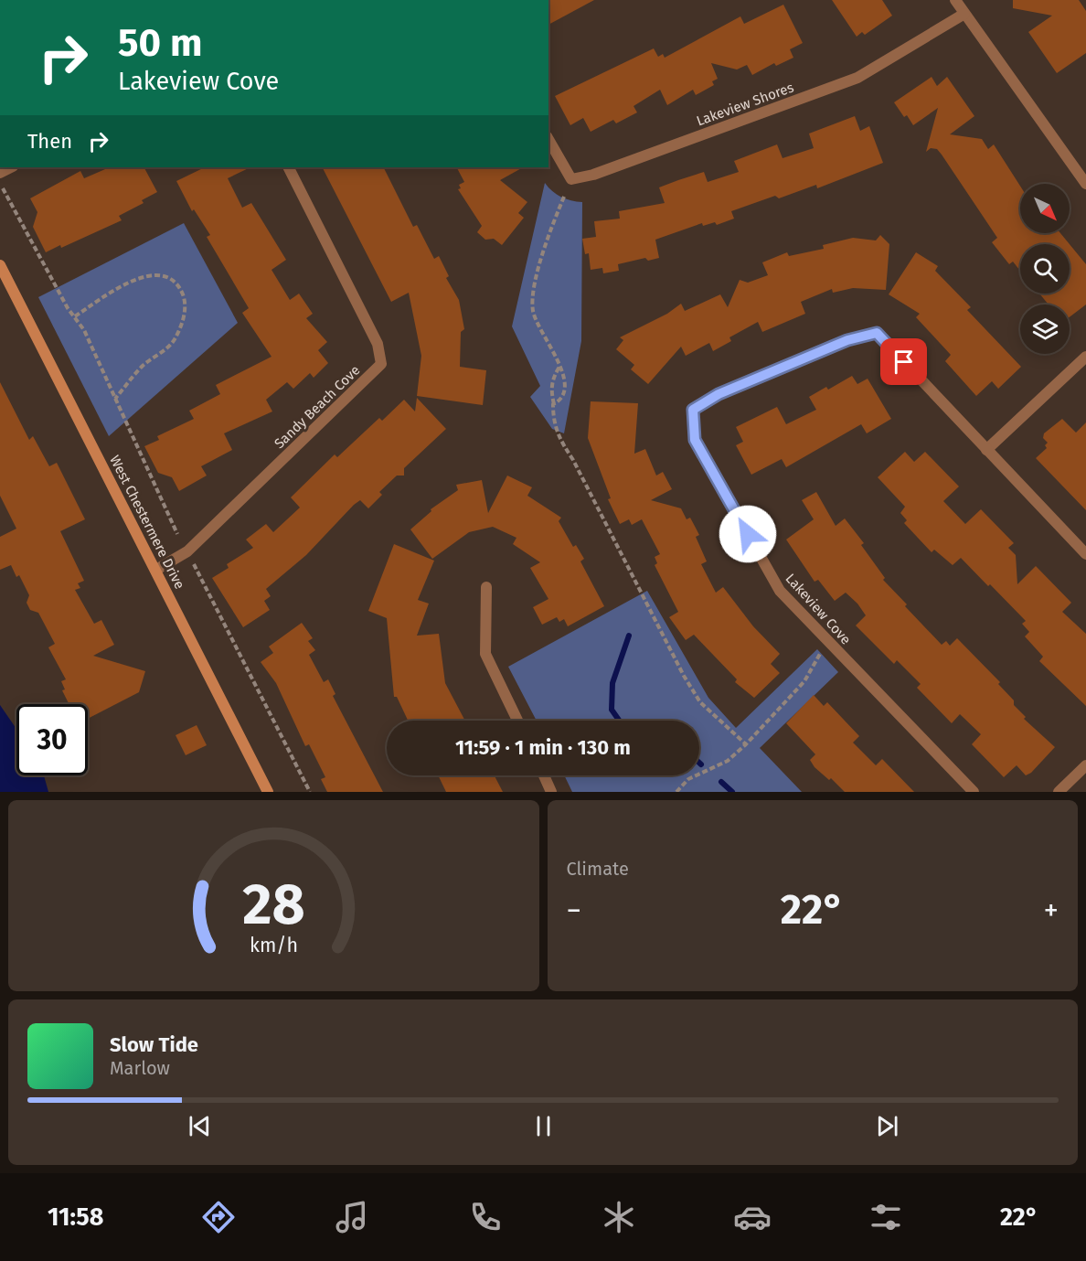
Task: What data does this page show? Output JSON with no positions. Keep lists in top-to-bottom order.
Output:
{
  "streets": {
    "street": [
      "Lakeview Shores",
      "Sandy Beach Cove",
      "West Chestermere Drive",
      "Lakeview Cove"
    ]
  },
  "crossings": [
    ["Sandy Beach Cove", "West Chestermere Drive"]
  ],
  "north": "bottom right",
  "page": {
    "turn": ["50 m", "Lakeview Cove"],
    "then": "Then",
    "limit": "30",
    "trip": "11:59 · 1 min · 130 m",
    "tile": "Climate",
    "heat": ["−", "22°", "+"],
    "song": ["Slow Tide", "Marlow"],
    "tabs": ["11:58", "22°"],
    "gauge": ["28", "km/h"]
  }
}
